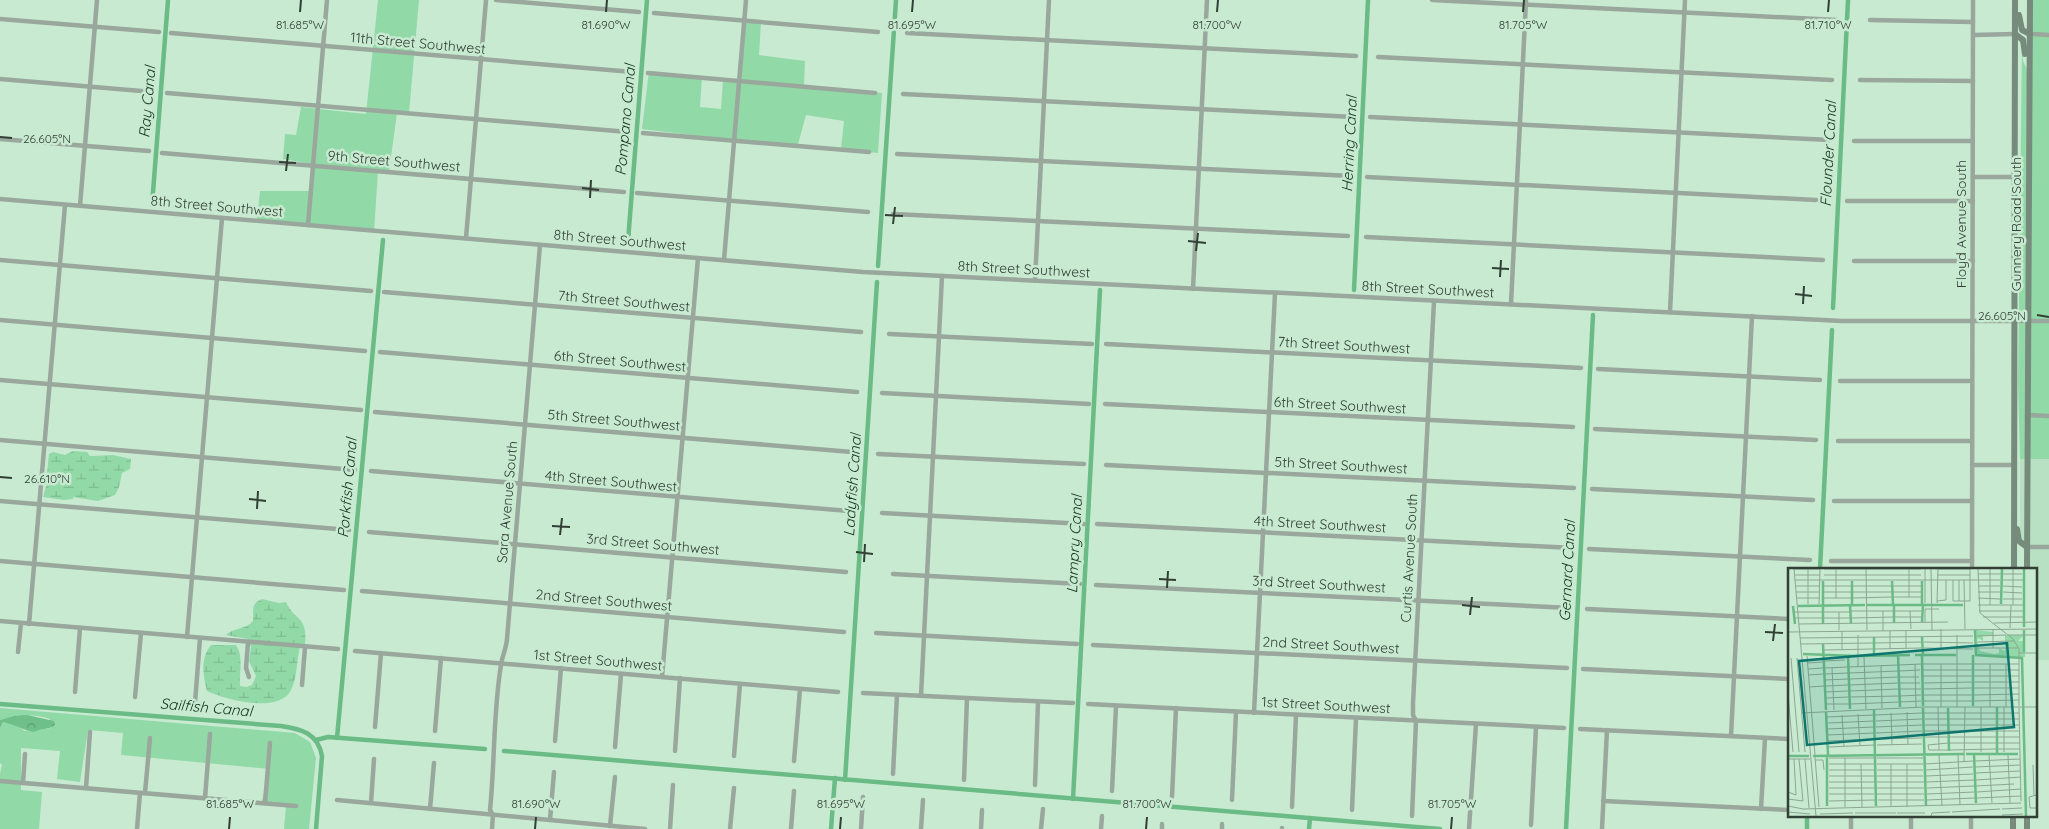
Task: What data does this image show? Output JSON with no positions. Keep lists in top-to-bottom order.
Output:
{
  "streets": {
    "main road": ["Gunnery Road South"],
    "street": [
      "11th Street Southwest",
      "9th Street Southwest",
      "8th Street Southwest",
      "Floyd Avenue South",
      "7th Street Southwest",
      "6th Street Southwest",
      "5th Street Southwest",
      "4th Street Southwest",
      "Sara Avenue South",
      "3rd Street Southwest",
      "Curtis Avenue South",
      "2nd Street Southwest",
      "1st Street Southwest"
    ]
  },
  "crossings": [
    ["8th Street Southwest", "Floyd Avenue South"],
    ["8th Street Southwest", "Gunnery Road South"],
    ["8th Street Southwest", "Sara Avenue South"],
    ["8th Street Southwest", "Curtis Avenue South"],
    ["7th Street Southwest", "Sara Avenue South"],
    ["7th Street Southwest", "Curtis Avenue South"],
    ["6th Street Southwest", "Sara Avenue South"],
    ["6th Street Southwest", "Curtis Avenue South"],
    ["5th Street Southwest", "Sara Avenue South"],
    ["5th Street Southwest", "Curtis Avenue South"],
    ["4th Street Southwest", "Sara Avenue South"],
    ["4th Street Southwest", "Curtis Avenue South"],
    ["Sara Avenue South", "3rd Street Southwest"],
    ["Sara Avenue South", "2nd Street Southwest"],
    ["Sara Avenue South", "1st Street Southwest"],
    ["3rd Street Southwest", "Curtis Avenue South"],
    ["Curtis Avenue South", "2nd Street Southwest"],
    ["Curtis Avenue South", "1st Street Southwest"]
  ],
  "water": [
    "Ray Canal",
    "Pompano Canal",
    "Herring Canal",
    "Flounder Canal",
    "Ladyfish Canal",
    "Porkfish Canal",
    "Lampry Canal",
    "Gernard Canal",
    "Sailfish Canal"
  ],
  "coordinates": [
    "81.685°W",
    "81.690°W",
    "81.695°W",
    "81.700°W",
    "81.705°W",
    "81.710°W",
    "26.605°N",
    "26.610°N"
  ]
}
